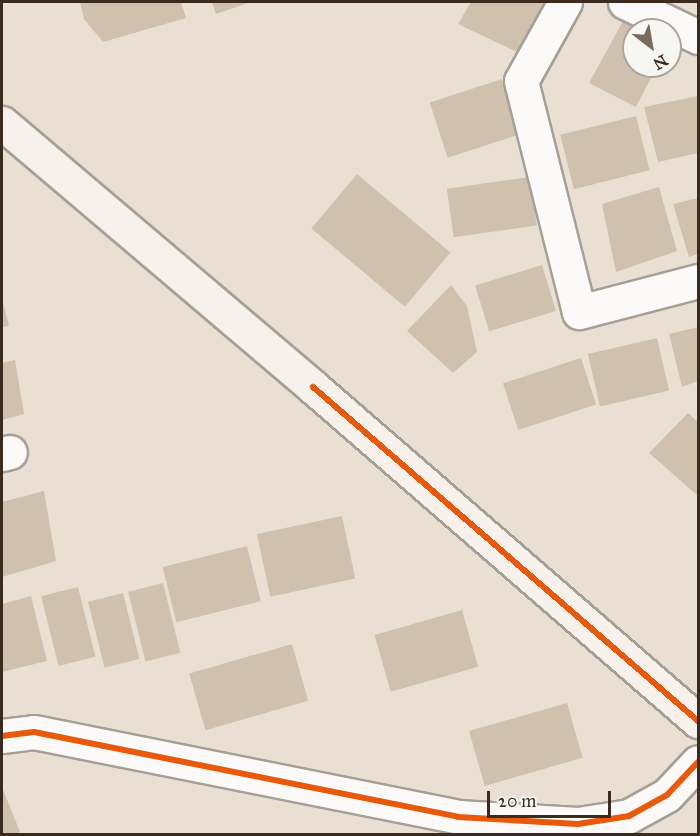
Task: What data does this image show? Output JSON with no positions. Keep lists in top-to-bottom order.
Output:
{
  "scale_bar": "20 m",
  "north": "bottom right"
}
